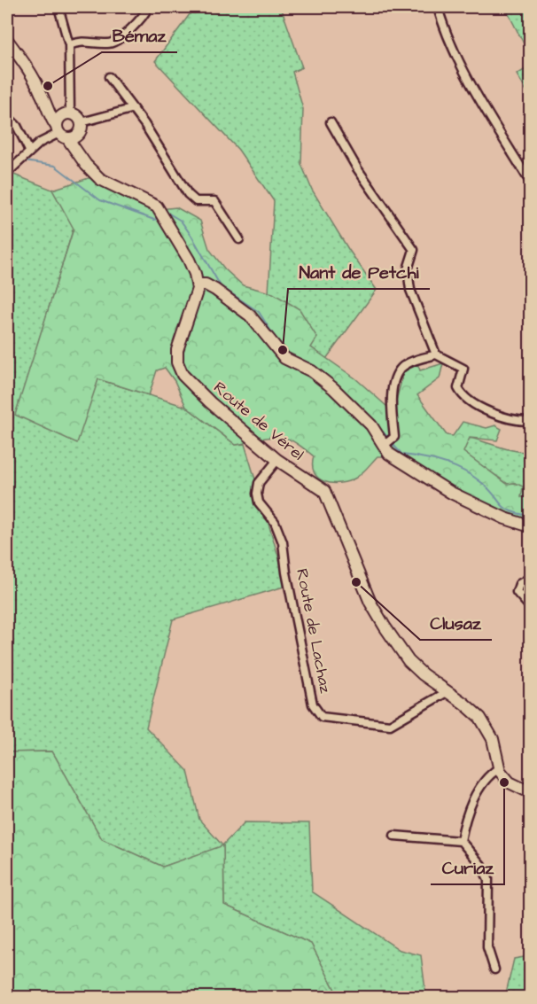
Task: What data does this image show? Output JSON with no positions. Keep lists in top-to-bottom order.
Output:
{
  "streets": {
    "street": ["Route de Vérel", "Route de Lachaz"]
  },
  "crossings": [
    ["Route de Vérel", "Route de Lachaz"]
  ],
  "places": [
    "Bémaz",
    "Nant de Petchi",
    "Clusaz",
    "Curiaz"
  ]
}
